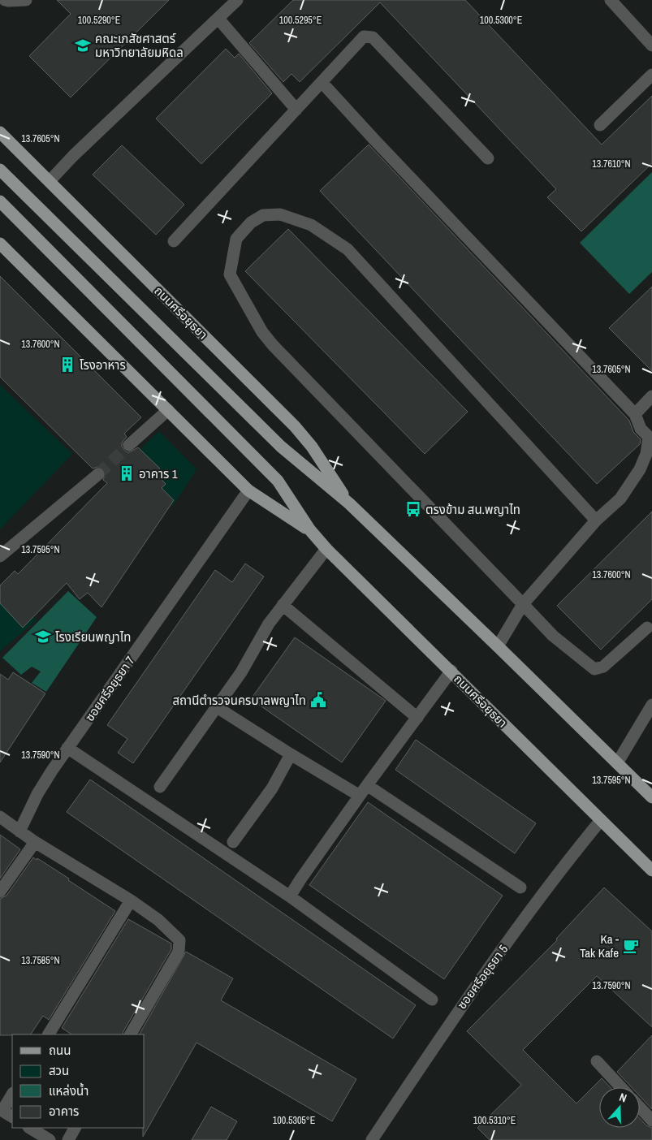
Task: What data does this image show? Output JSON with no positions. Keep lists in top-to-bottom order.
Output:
{
  "streets": {
    "main road": ["ถนนศรีอยุธยา"],
    "street": ["ซอยศรีอยุธยา 7", "ซอยศรีอยุธยา 5"]
  },
  "crossings": [
    ["ถนนศรีอยุธยา", "ซอยศรีอยุธยา 7"],
    ["ถนนศรีอยุธยา", "ซอยศรีอยุธยา 5"]
  ],
  "places": {
    "school or university": ["คณะเภสัชศาสตร์ มหาวิทยาลัยมหิดล", "โรงเรียนพญาไท"],
    "building": ["โรงอาหาร", "อาคาร 1"],
    "bus stop": ["ตรงข้าม สน.พญาไท"],
    "public building": ["สถานีตำรวจนครบาลพญาไท"],
    "cafe": ["Ka - Tak Kafe"]
  },
  "legend": [
    "ถนน",
    "สวน",
    "แหล่งน้ำ",
    "อาคาร"
  ],
  "north": "top",
  "coordinates": [
    "100.5290°E",
    "100.5295°E",
    "100.5300°E",
    "13.7605°N",
    "13.7610°N",
    "13.7600°N",
    "13.7595°N",
    "13.7590°N",
    "13.7585°N",
    "100.5305°E",
    "100.5310°E"
  ]
}
